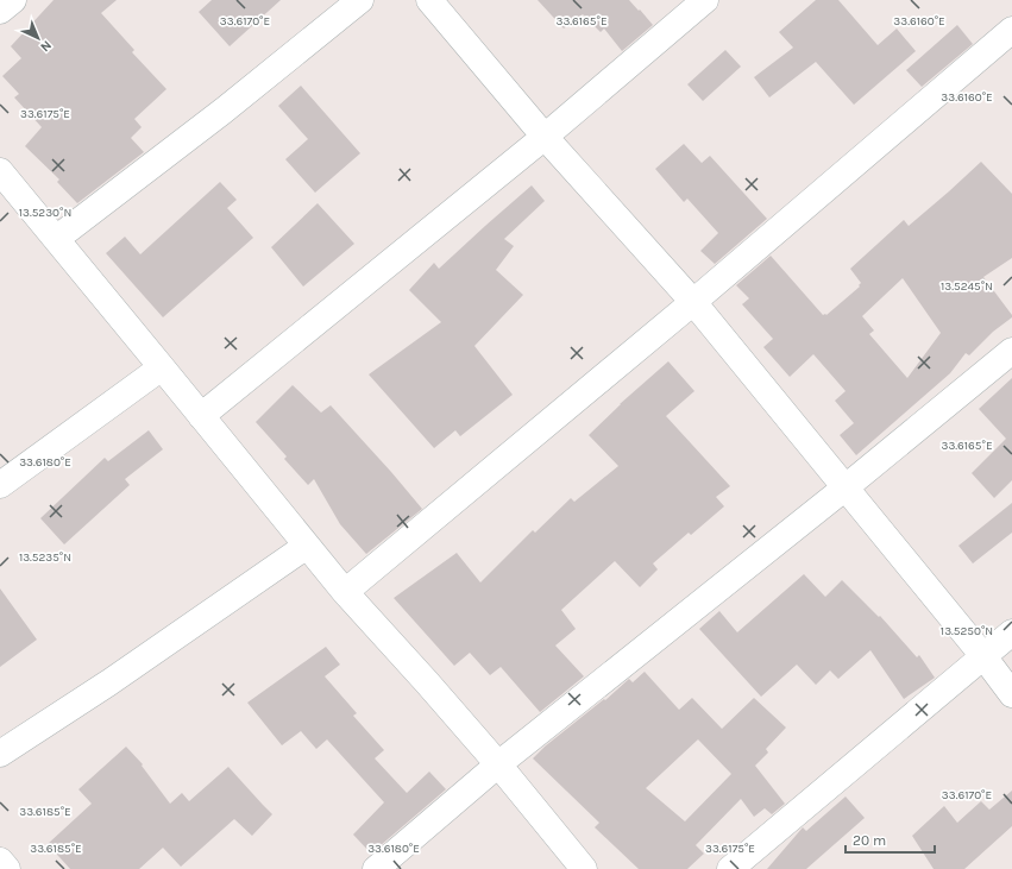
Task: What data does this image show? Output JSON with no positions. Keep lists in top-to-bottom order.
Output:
{
  "scale_bar": "20 m",
  "north": "bottom right",
  "coordinates": [
    "33.6170°E",
    "33.6165°E",
    "33.6160°E",
    "33.6175°E",
    "13.5230°N",
    "13.5245°N",
    "33.6180°E",
    "13.5235°N",
    "13.5250°N",
    "33.6185°E"
  ]
}
